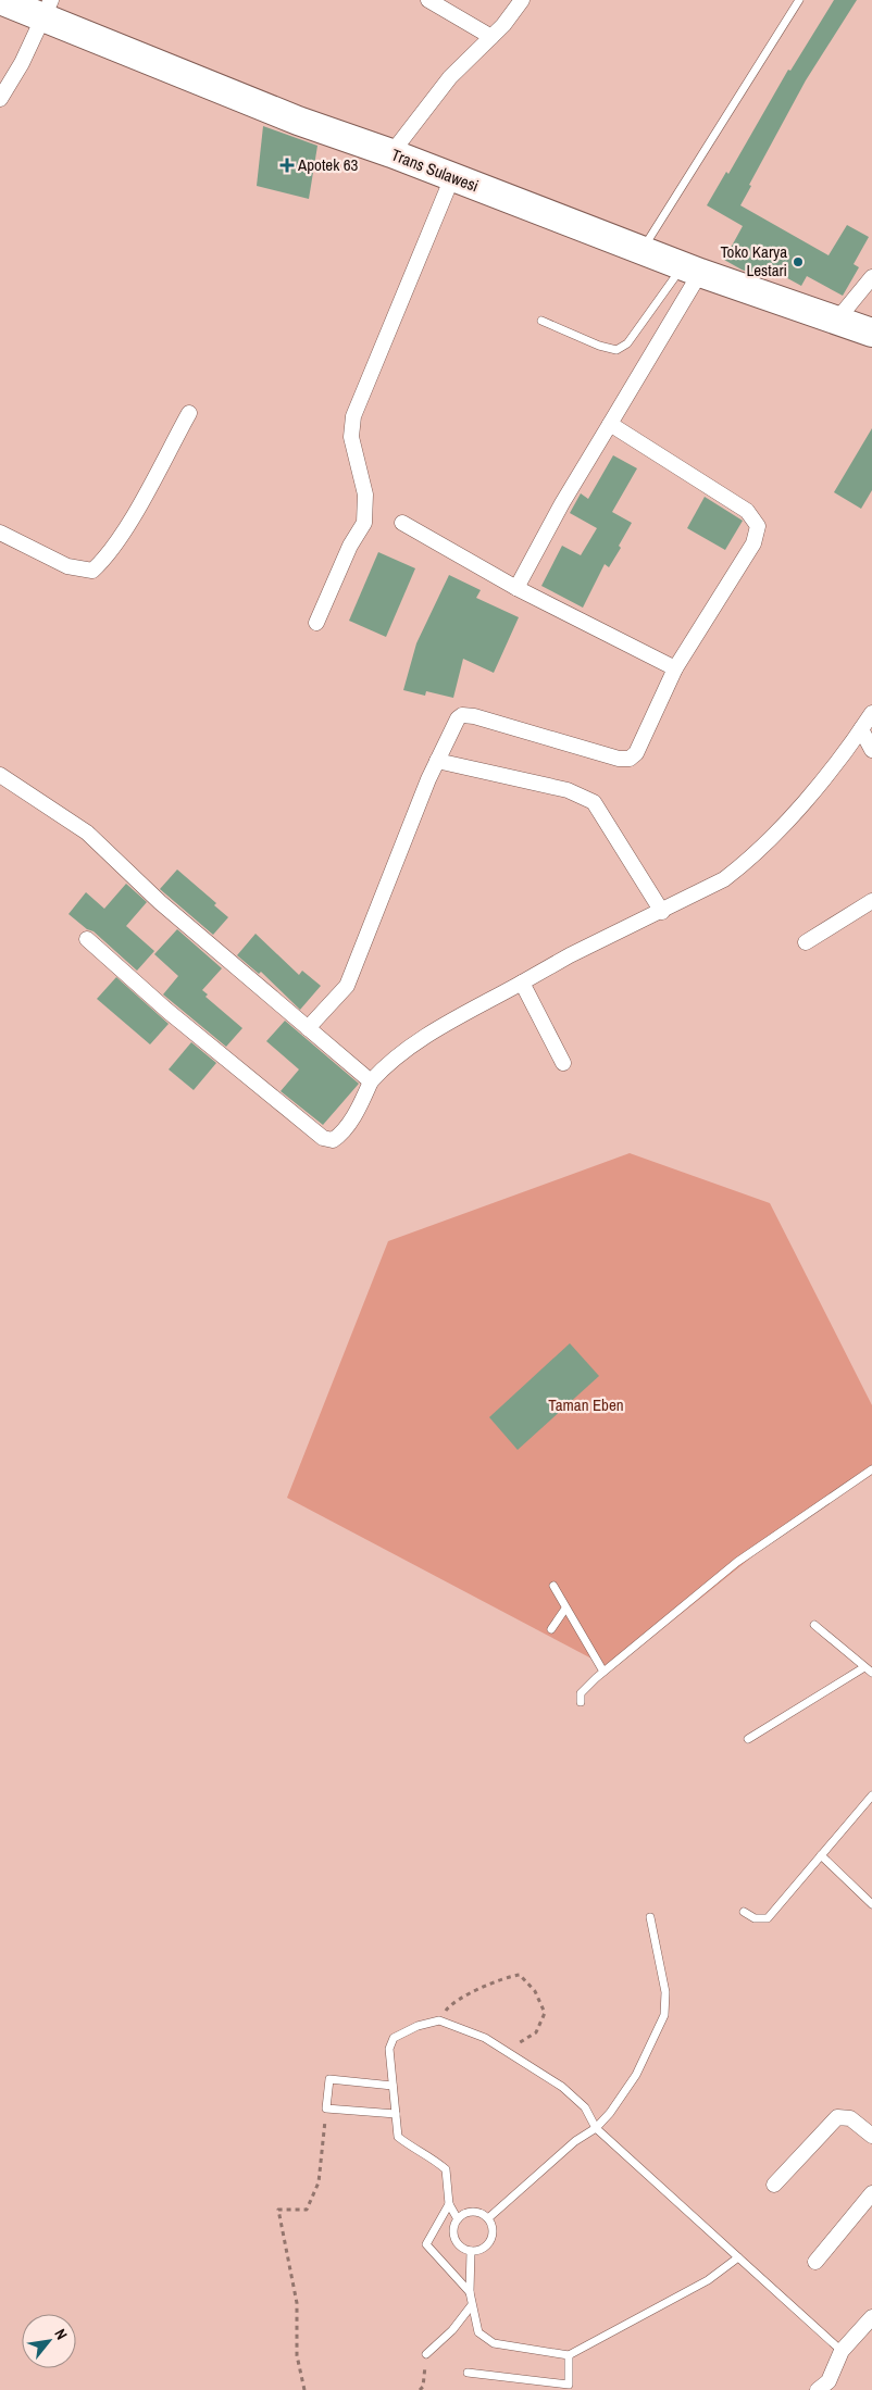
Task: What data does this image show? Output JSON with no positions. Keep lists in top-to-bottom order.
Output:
{
  "streets": {
    "highway": ["Trans Sulawesi"]
  },
  "parks": ["Taman Eben"],
  "places": {
    "health": ["Apotek 63"],
    "other": ["Toko Karya Lestari"]
  },
  "north": "top right"
}
